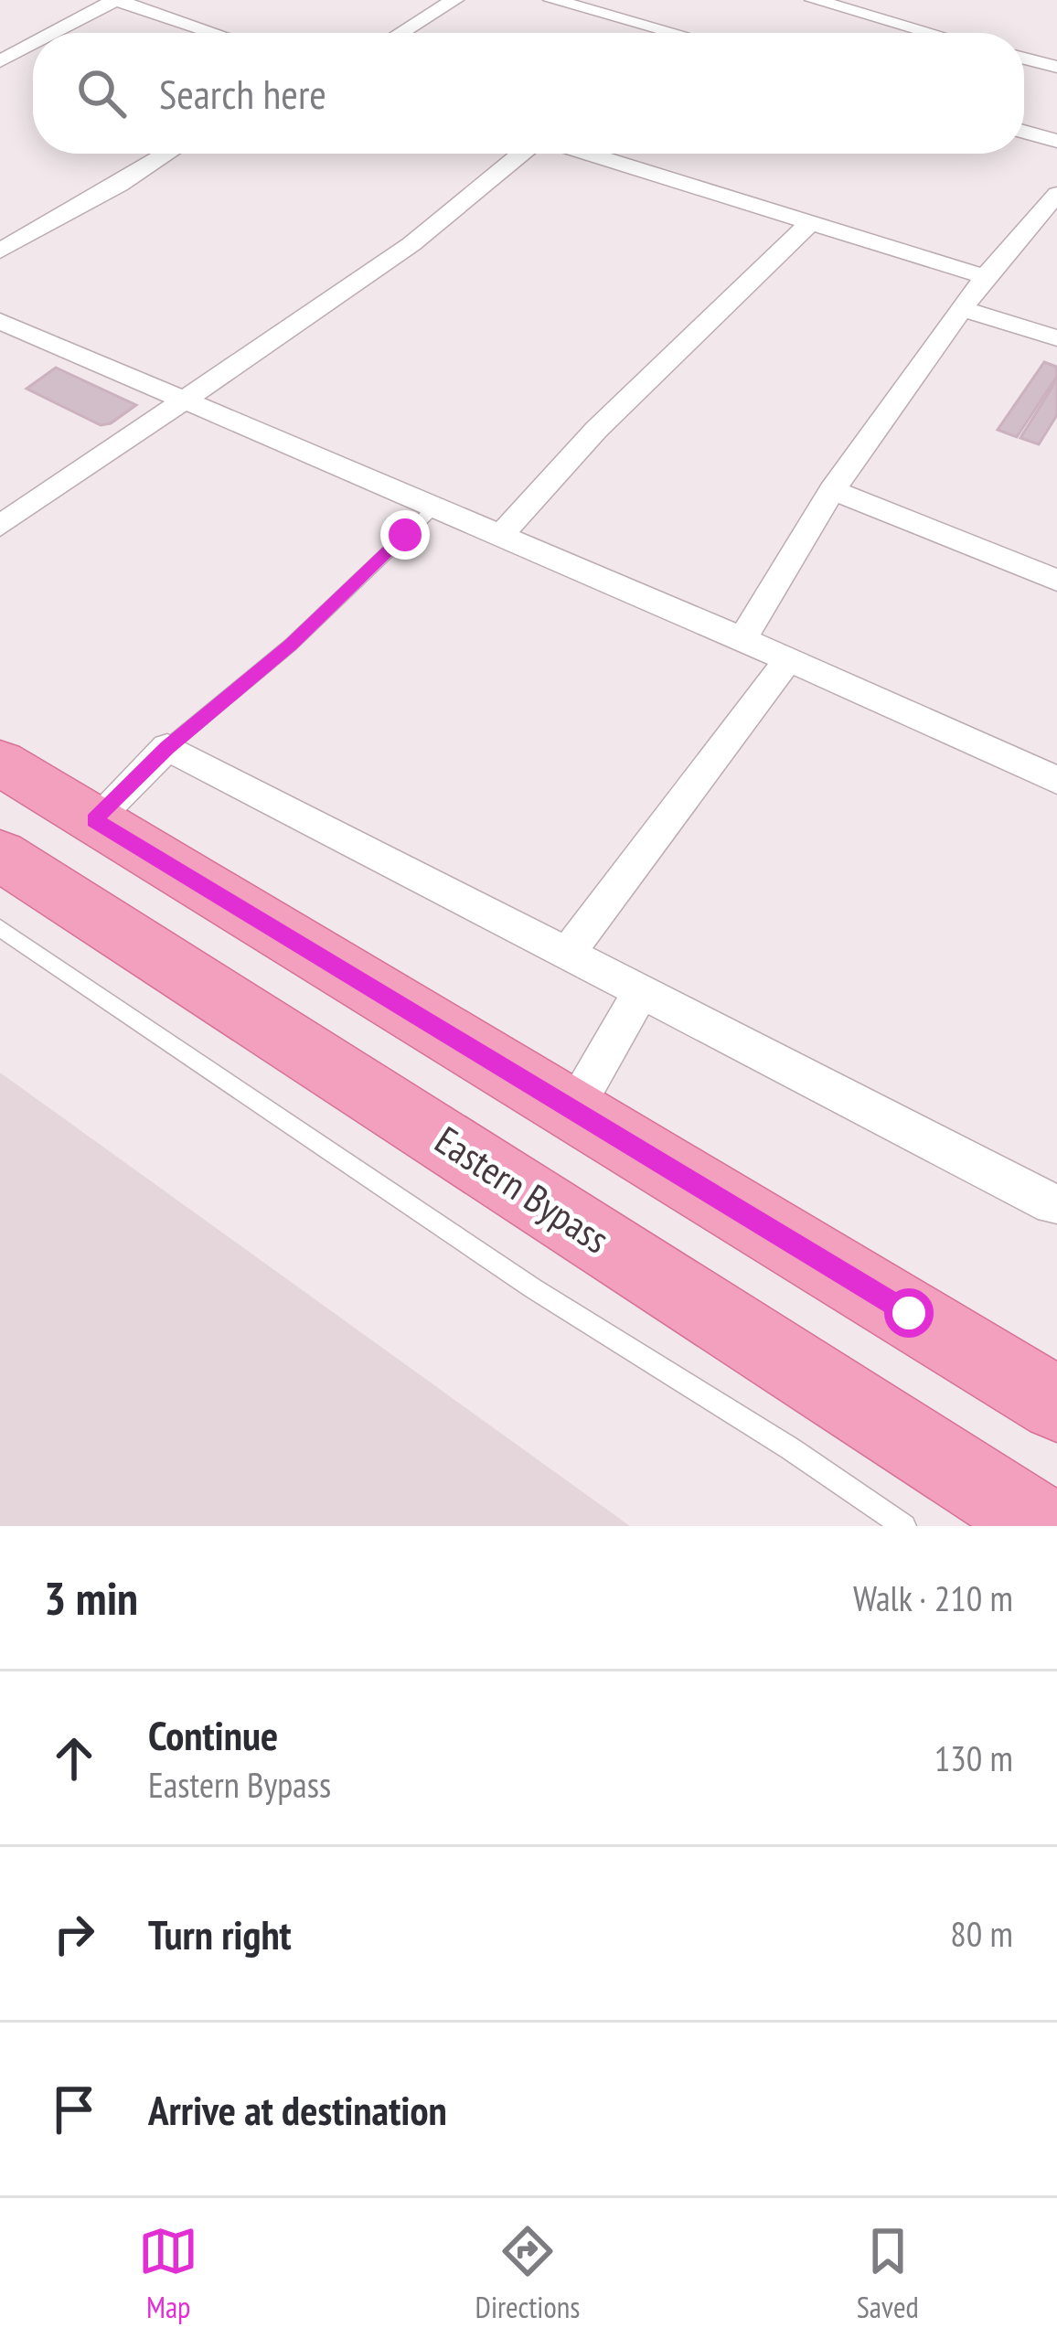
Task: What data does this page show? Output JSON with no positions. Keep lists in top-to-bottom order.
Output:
{
  "streets": {
    "main road": ["Eastern Bypass"]
  },
  "page": {
    "search": "Search here",
    "heading": ["3 min", "Walk · 210 m"],
    "list": [
      ["Continue", "Eastern Bypass", "130 m"],
      ["Turn right", "80 m"],
      "Arrive at destination"
    ],
    "nav": ["Map", "Directions", "Saved"]
  }
}
